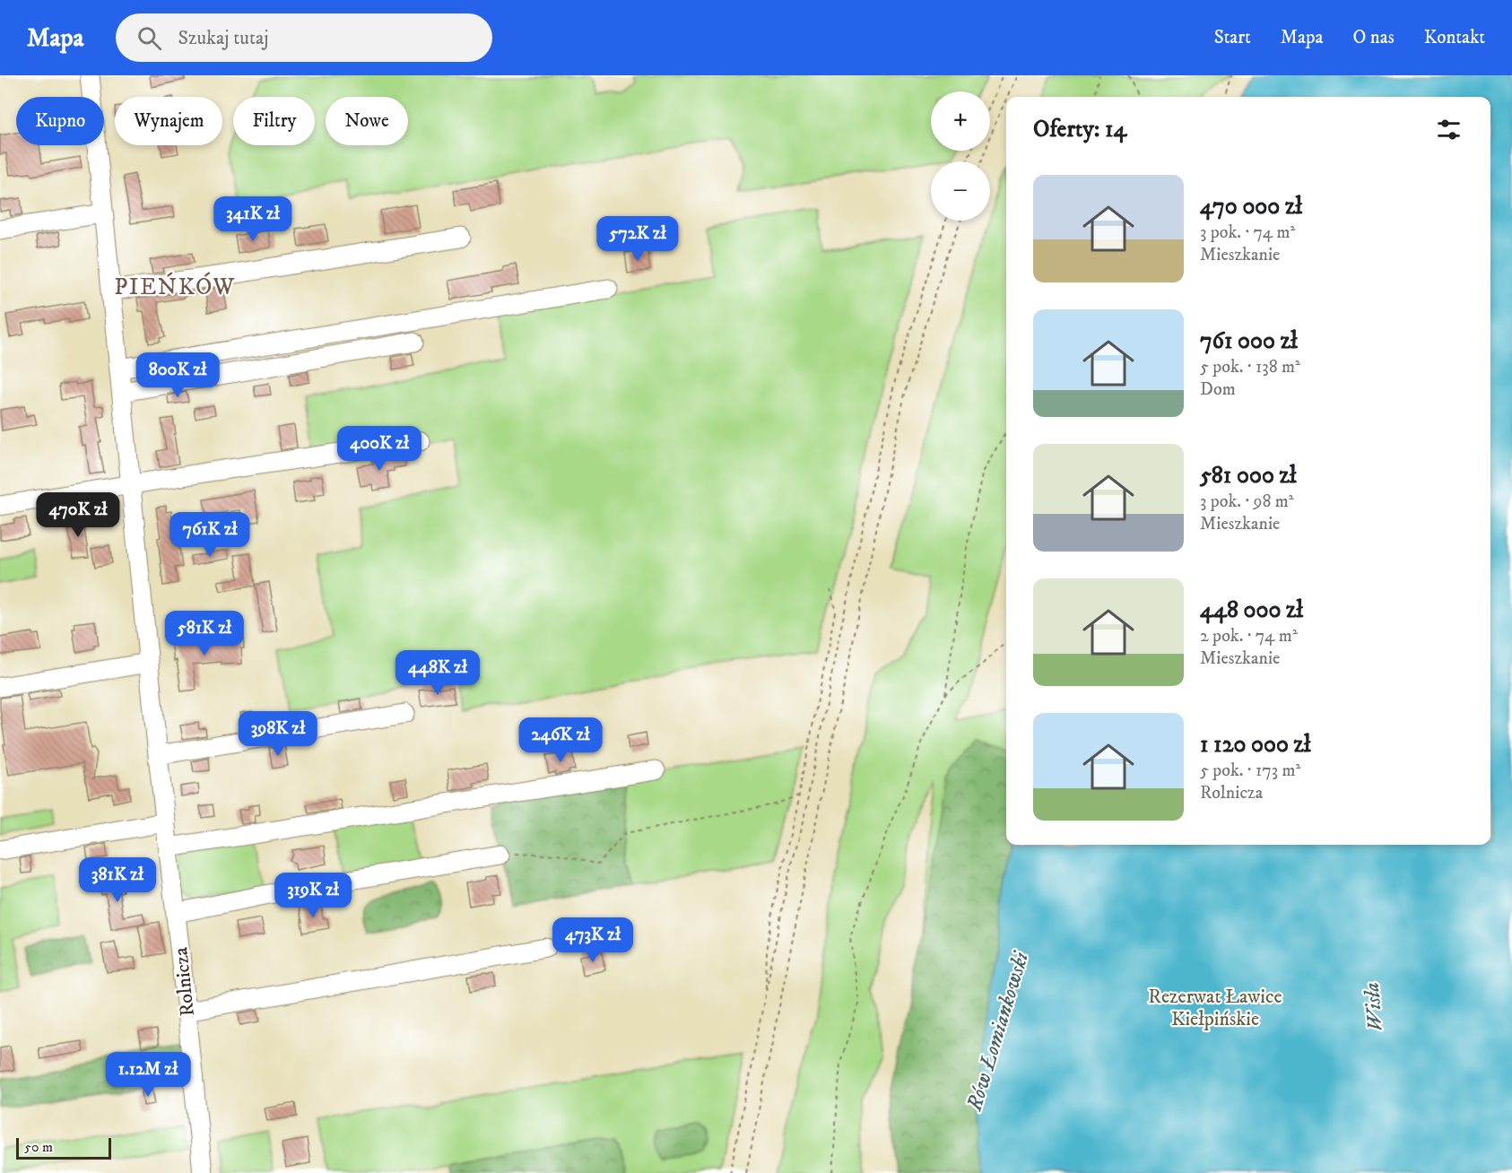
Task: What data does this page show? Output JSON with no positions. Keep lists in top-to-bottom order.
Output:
{
  "streets": {
    "street": ["Rolnicza"]
  },
  "districts": ["PIEŃKÓW"],
  "water": ["Wisła", "Rów Łomiankowski"],
  "parks": ["Rezerwat Ławice Kiełpińskie"],
  "scale_bar": "50 m",
  "page": {
    "header": "Mapa",
    "search": "Szukaj tutaj",
    "nav": [
      "Start",
      "Mapa",
      "O nas",
      "Kontakt"
    ],
    "map_buttons": ["+", "−"],
    "chip": [
      "Kupno",
      "Wynajem",
      "Filtry",
      "Nowe"
    ],
    "heading": "Oferty: 14",
    "list": [
      {
        "name": "470 000 zł",
        "note": "3 pok. · 74 m² · Mieszkanie"
      },
      {
        "name": "761 000 zł",
        "note": "5 pok. · 138 m² · Dom"
      },
      {
        "name": "581 000 zł",
        "note": "3 pok. · 98 m² · Mieszkanie"
      },
      {
        "name": "448 000 zł",
        "note": "2 pok. · 74 m² · Mieszkanie"
      },
      {
        "name": "1 120 000 zł",
        "note": "5 pok. · 173 m² · Rolnicza"
      }
    ],
    "price": [
      "341K zł",
      "572K zł",
      "800K zł",
      "400K zł",
      "470K zł",
      "761K zł",
      "581K zł",
      "448K zł",
      "398K zł",
      "246K zł",
      "381K zł",
      "319K zł",
      "473K zł",
      "1.12M zł"
    ],
    "scale": "50 m"
  }
}
